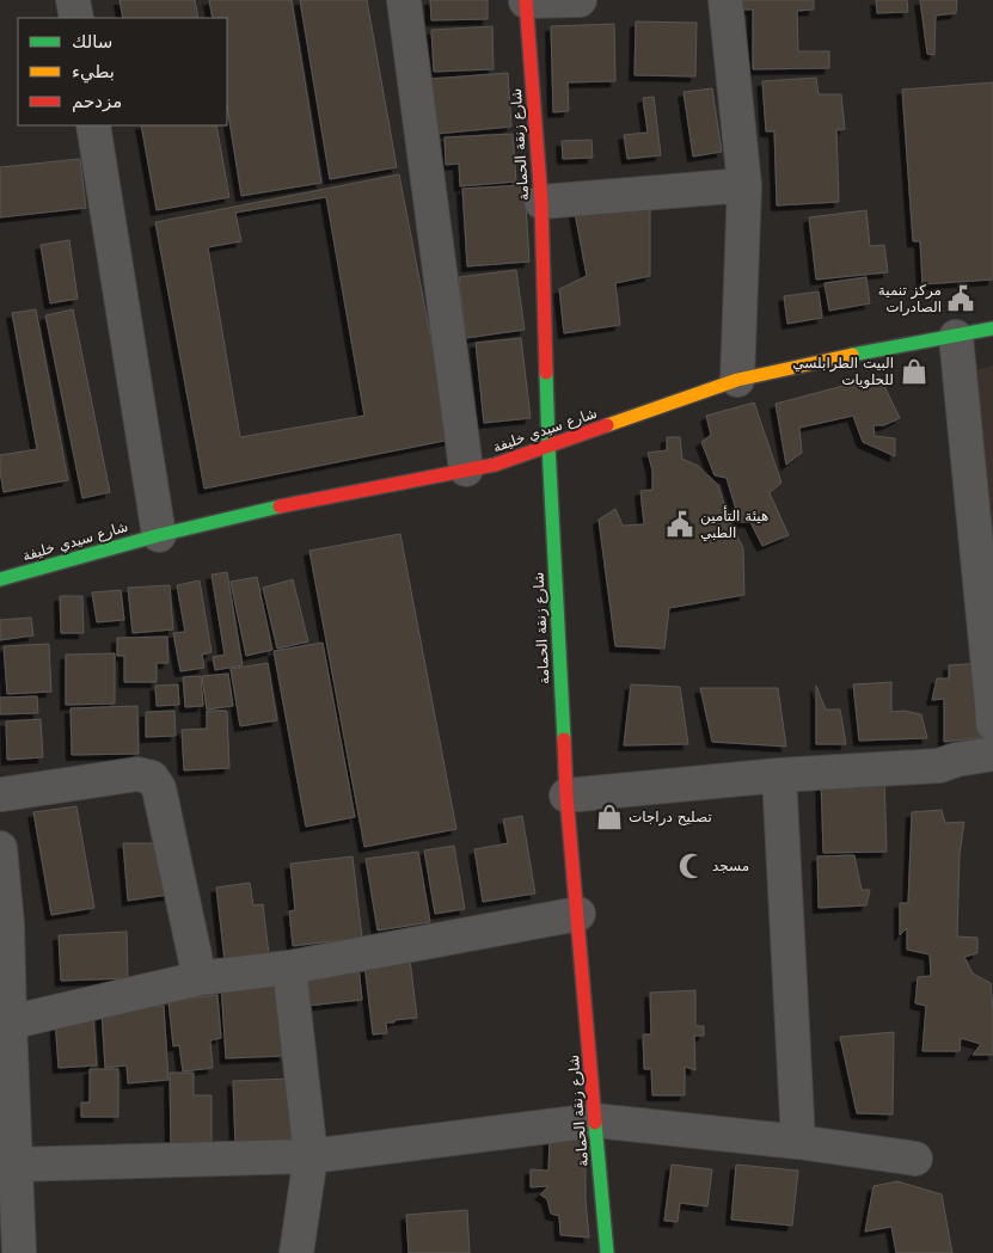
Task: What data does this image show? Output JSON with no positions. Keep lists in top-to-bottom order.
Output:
{
  "streets": {
    "street": ["شارع زنقة الحمامة", "شارع سيدي خليفة"]
  },
  "crossings": [
    ["شارع زنقة الحمامة", "شارع سيدي خليفة"]
  ],
  "places": {
    "public building": ["مركز تنمية الصادرات", "هيئة التأمين الطبي"],
    "shop": ["البيت الطرابلسي للحلويات", "تصليح دراجات"],
    "mosque": ["مسجد"]
  },
  "legend": ["سالك", "بطيء", "مزدحم"]
}
